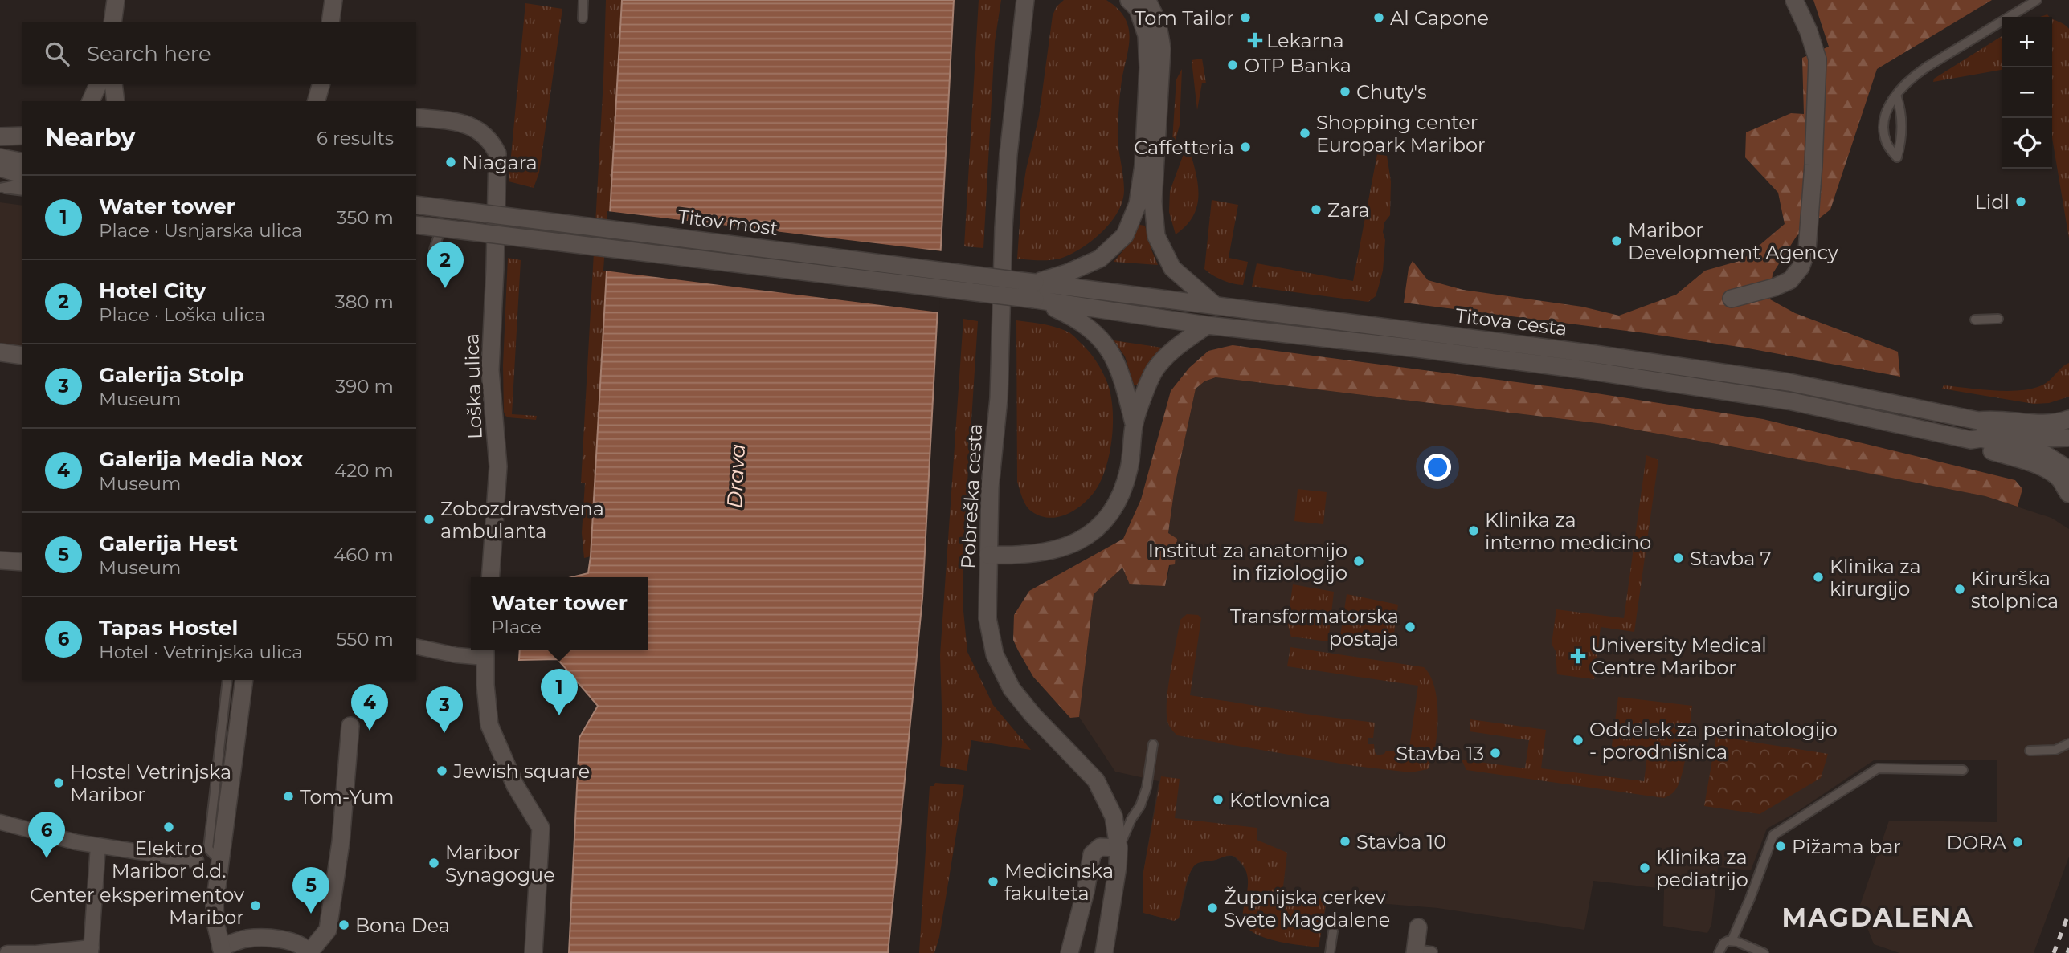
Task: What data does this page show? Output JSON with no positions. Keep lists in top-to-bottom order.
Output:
{
  "streets": {
    "main road": [
      "Titov most",
      "Titova cesta",
      "Loška ulica",
      "Pobreška cesta"
    ]
  },
  "crossings": [
    ["Titov most", "Titova cesta"]
  ],
  "districts": ["MAGDALENA"],
  "water": ["Drava"],
  "places": {
    "other": [
      "Tom Tailor",
      "Al Capone",
      "OTP Banka",
      "Chuty's",
      "Shopping center Europark Maribor",
      "Caffetteria",
      "Niagara",
      "Lidl",
      "Zara",
      "Maribor Development Agency",
      "Zobozdravstvena ambulanta",
      "Klinika za interno medicino",
      "Stavba 7",
      "Institut za anatomijo in fiziologijo",
      "Klinika za kirurgijo",
      "Kirurška stolpnica",
      "Transformatorska postaja",
      "Oddelek za perinatologijo - porodnišnica",
      "Stavba 13",
      "Jewish square",
      "Hostel Vetrinjska Maribor",
      "Tom-Yum",
      "Kotlovnica",
      "Elektro Maribor d.d.",
      "Stavba 10",
      "DORA",
      "Pižama bar",
      "Maribor Synagogue",
      "Klinika za pediatrijo",
      "Medicinska fakulteta",
      "Center eksperimentov Maribor",
      "Župnijska cerkev Svete Magdalene",
      "Bona Dea"
    ],
    "health": ["Lekarna", "University Medical Centre Maribor"]
  },
  "page": {
    "map_buttons": ["+", "−"],
    "search": "Search here",
    "heading": ["Nearby", "6 results"],
    "list": [
      {
        "mark": "1",
        "name": "Water tower",
        "note": "Place · Usnjarska ulica",
        "value": "350 m"
      },
      {
        "mark": "2",
        "name": "Hotel City",
        "note": "Place · Loška ulica",
        "value": "380 m"
      },
      {
        "mark": "3",
        "name": "Galerija Stolp",
        "note": "Museum",
        "value": "390 m"
      },
      {
        "mark": "4",
        "name": "Galerija Media Nox",
        "note": "Museum",
        "value": "420 m"
      },
      {
        "mark": "5",
        "name": "Galerija Hest",
        "note": "Museum",
        "value": "460 m"
      },
      {
        "mark": "6",
        "name": "Tapas Hostel",
        "note": "Hotel · Vetrinjska ulica",
        "value": "550 m"
      }
    ],
    "pins": [
      "2",
      "1",
      "4",
      "3",
      "6",
      "5"
    ],
    "popup": ["Water tower", "Place"]
  }
}
